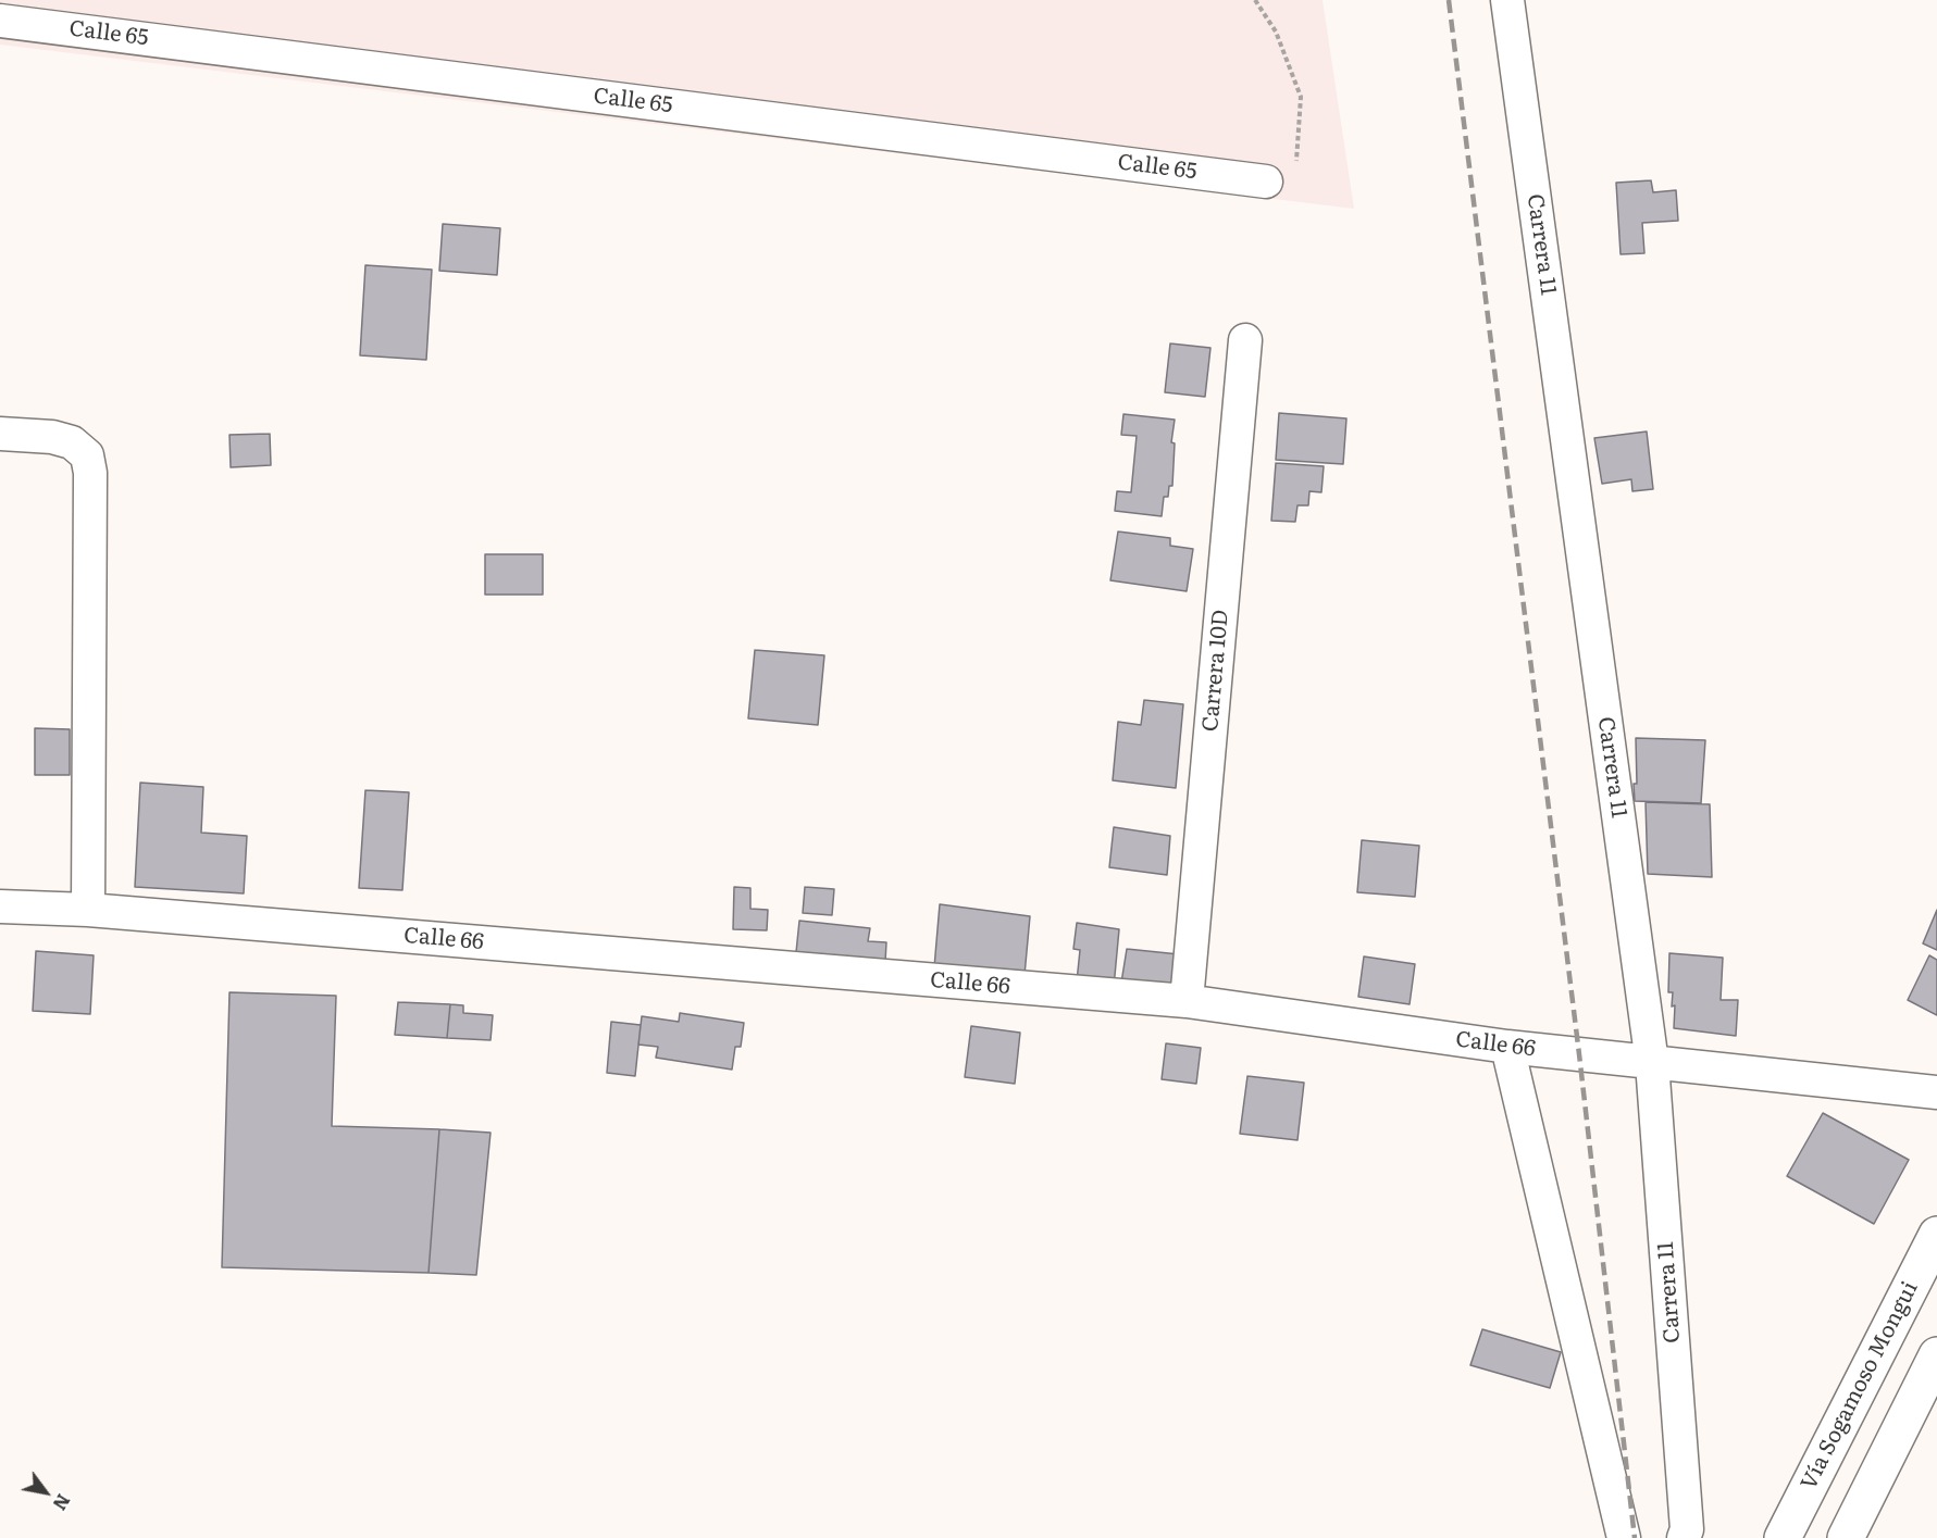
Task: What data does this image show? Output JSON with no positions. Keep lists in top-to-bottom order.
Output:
{
  "streets": {
    "main road": ["Vía Sogamoso Mongui"],
    "street": [
      "Calle 65",
      "Carrera 11",
      "Carrera 10D",
      "Calle 66"
    ]
  },
  "crossings": [
    ["Carrera 11", "Calle 66"],
    ["Carrera 10D", "Calle 66"]
  ],
  "north": "bottom right"
}
